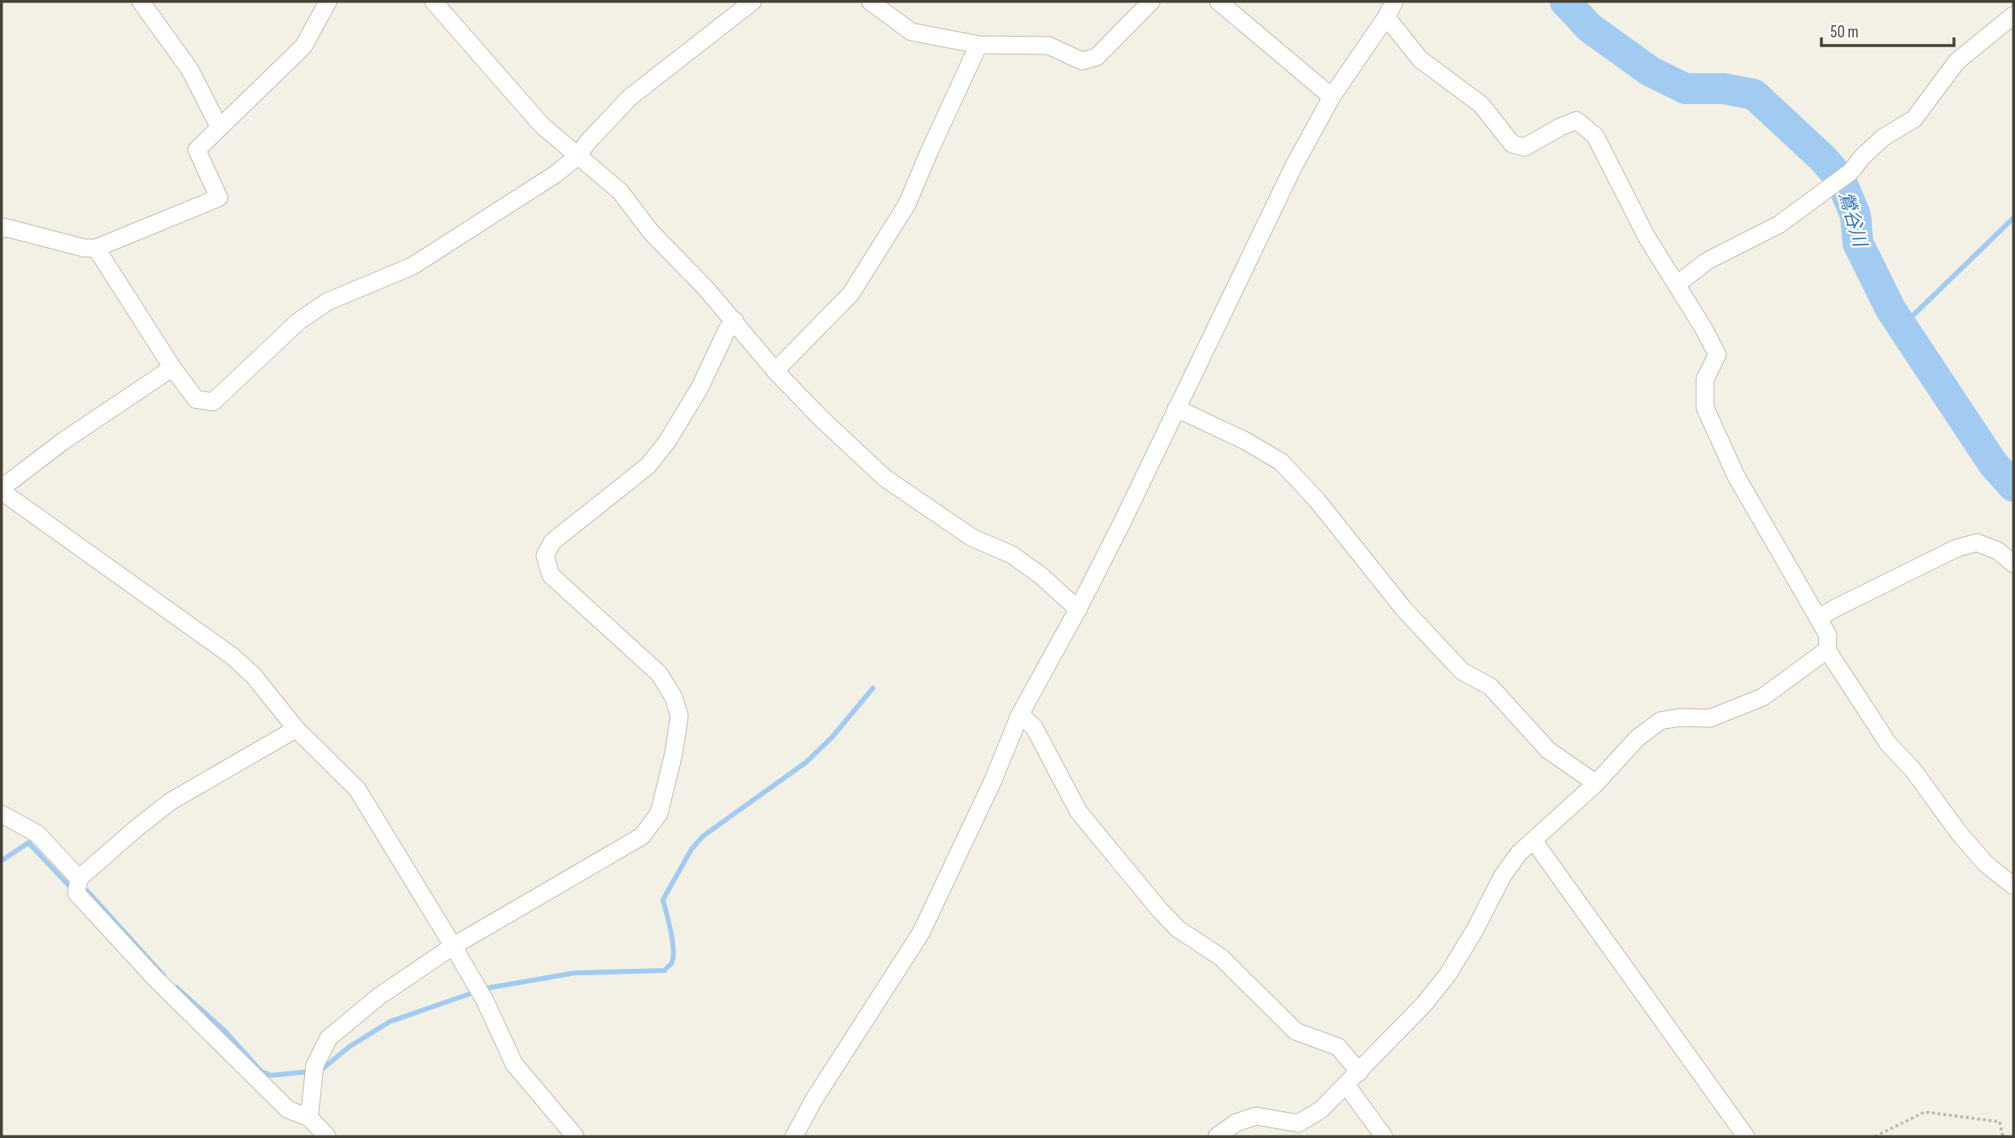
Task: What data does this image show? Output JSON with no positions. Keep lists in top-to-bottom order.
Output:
{
  "water": ["鶯谷川"],
  "scale_bar": "50 m"
}
